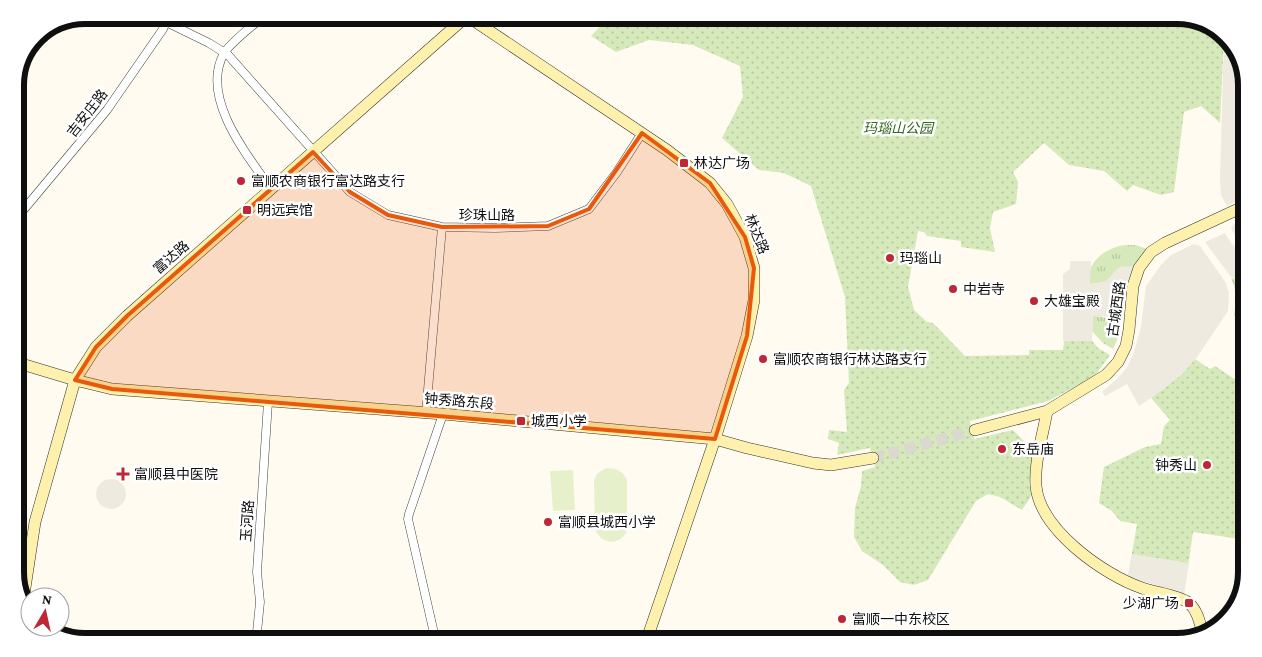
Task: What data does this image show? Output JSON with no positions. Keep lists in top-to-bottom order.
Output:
{
  "streets": {
    "street": [
      "吉安庄路",
      "珍珠山路",
      "林达路",
      "富达路",
      "古城西路",
      "钟秀路东段",
      "玉河路"
    ]
  },
  "crossings": [
    ["珍珠山路", "林达路"],
    ["珍珠山路", "富达路"],
    ["林达路", "钟秀路东段"],
    ["富达路", "钟秀路东段"],
    ["钟秀路东段", "玉河路"]
  ],
  "parks": ["玛瑙山公园"],
  "places": {
    "transit": [
      "林达广场",
      "明远宾馆",
      "城西小学",
      "少湖广场"
    ],
    "other": [
      "富顺农商银行富达路支行",
      "玛瑙山",
      "中岩寺",
      "大雄宝殿",
      "富顺农商银行林达路支行",
      "东岳庙",
      "钟秀山",
      "富顺县城西小学",
      "富顺一中东校区"
    ],
    "health": ["富顺县中医院"]
  },
  "north": "top"
}
